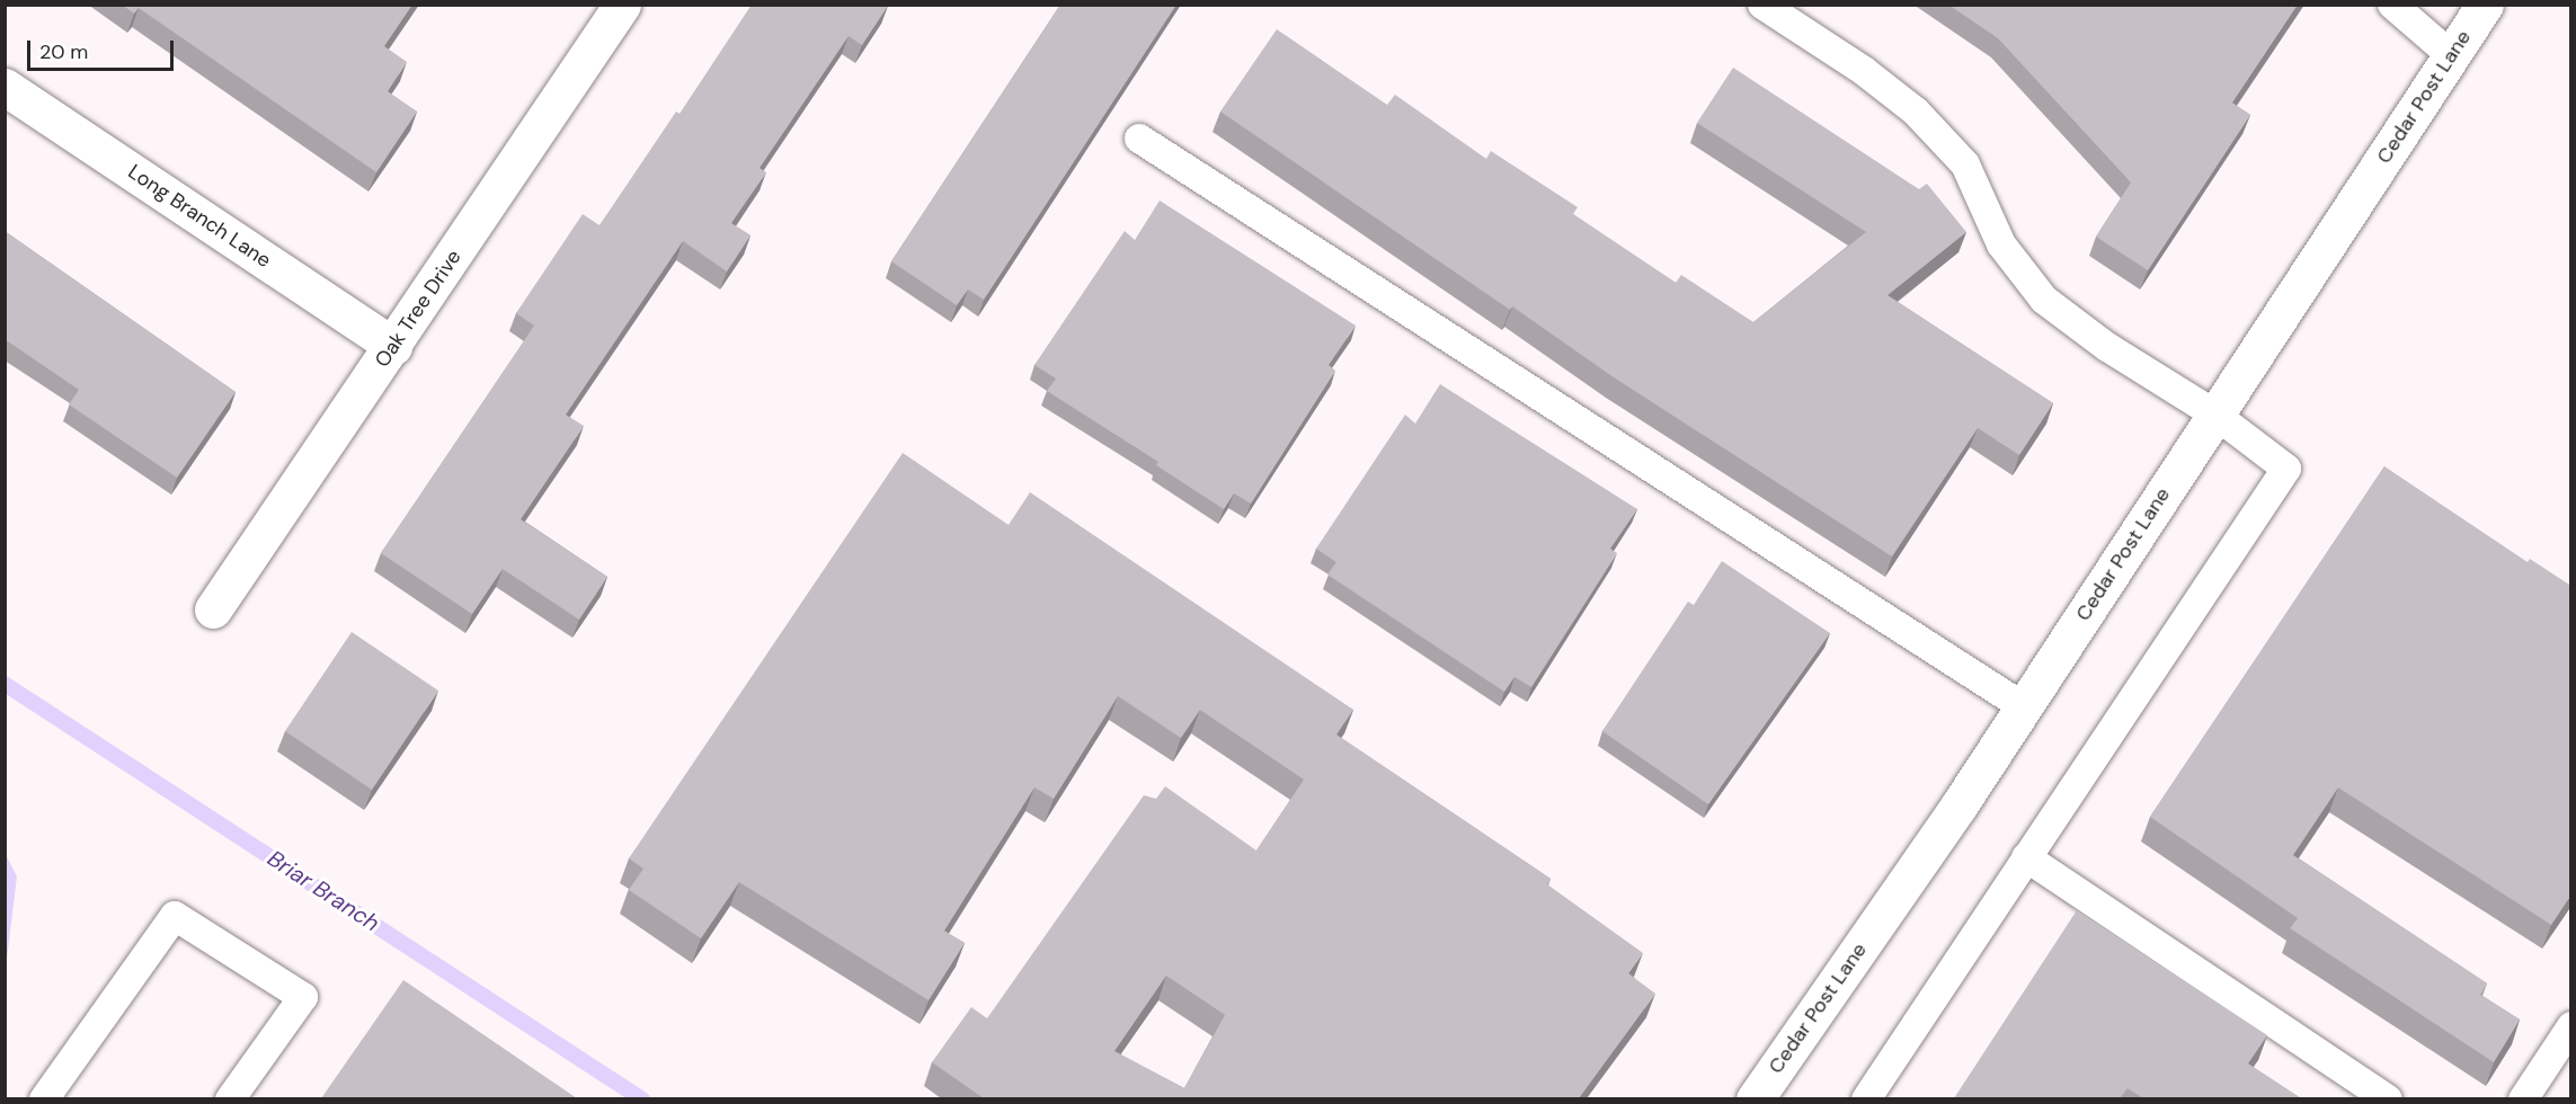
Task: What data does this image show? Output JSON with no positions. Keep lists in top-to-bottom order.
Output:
{
  "streets": {
    "street": ["Cedar Post Lane", "Long Branch Lane", "Oak Tree Drive"]
  },
  "crossings": [
    ["Long Branch Lane", "Oak Tree Drive"]
  ],
  "water": ["Briar Branch"],
  "scale_bar": "20 m"
}
